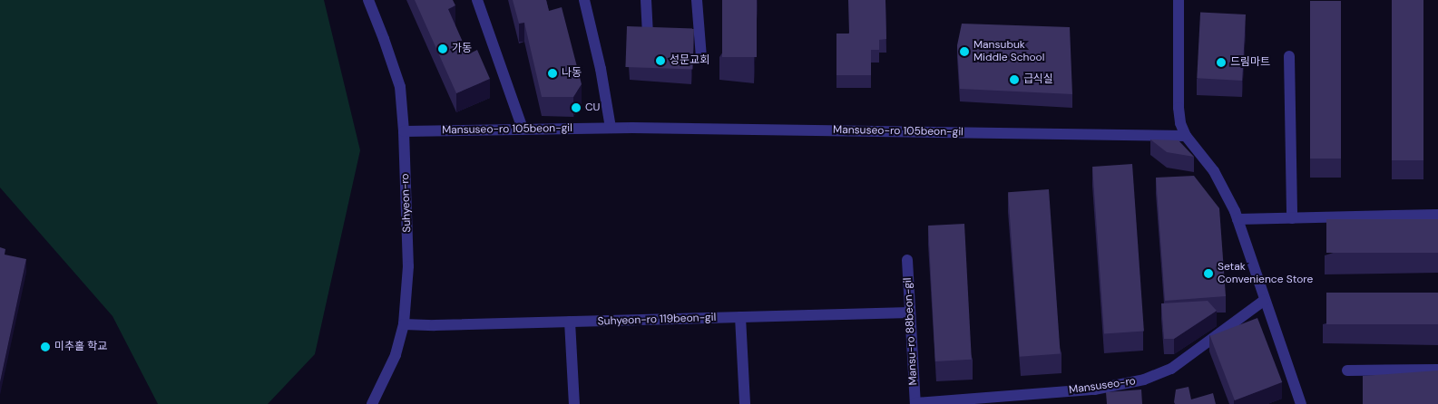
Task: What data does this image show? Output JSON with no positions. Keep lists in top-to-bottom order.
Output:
{
  "streets": {
    "street": [
      "Mansuseo-ro 105beon-gil",
      "Suhyeon-ro",
      "Suhyeon-ro 119beon-gil",
      "Mansu-ro 88beon-gil",
      "Mansuseo-ro"
    ]
  },
  "crossings": [
    ["Mansuseo-ro 105beon-gil", "Suhyeon-ro"],
    ["Suhyeon-ro", "Suhyeon-ro 119beon-gil"],
    ["Suhyeon-ro 119beon-gil", "Mansu-ro 88beon-gil"],
    ["Mansu-ro 88beon-gil", "Mansuseo-ro"]
  ],
  "places": [
    "가동",
    "Mansubuk Middle School",
    "성문교회",
    "드림마트",
    "나동",
    "급식실",
    "CU",
    "Setak Convenience Store",
    "미추홀 학교"
  ]
}
